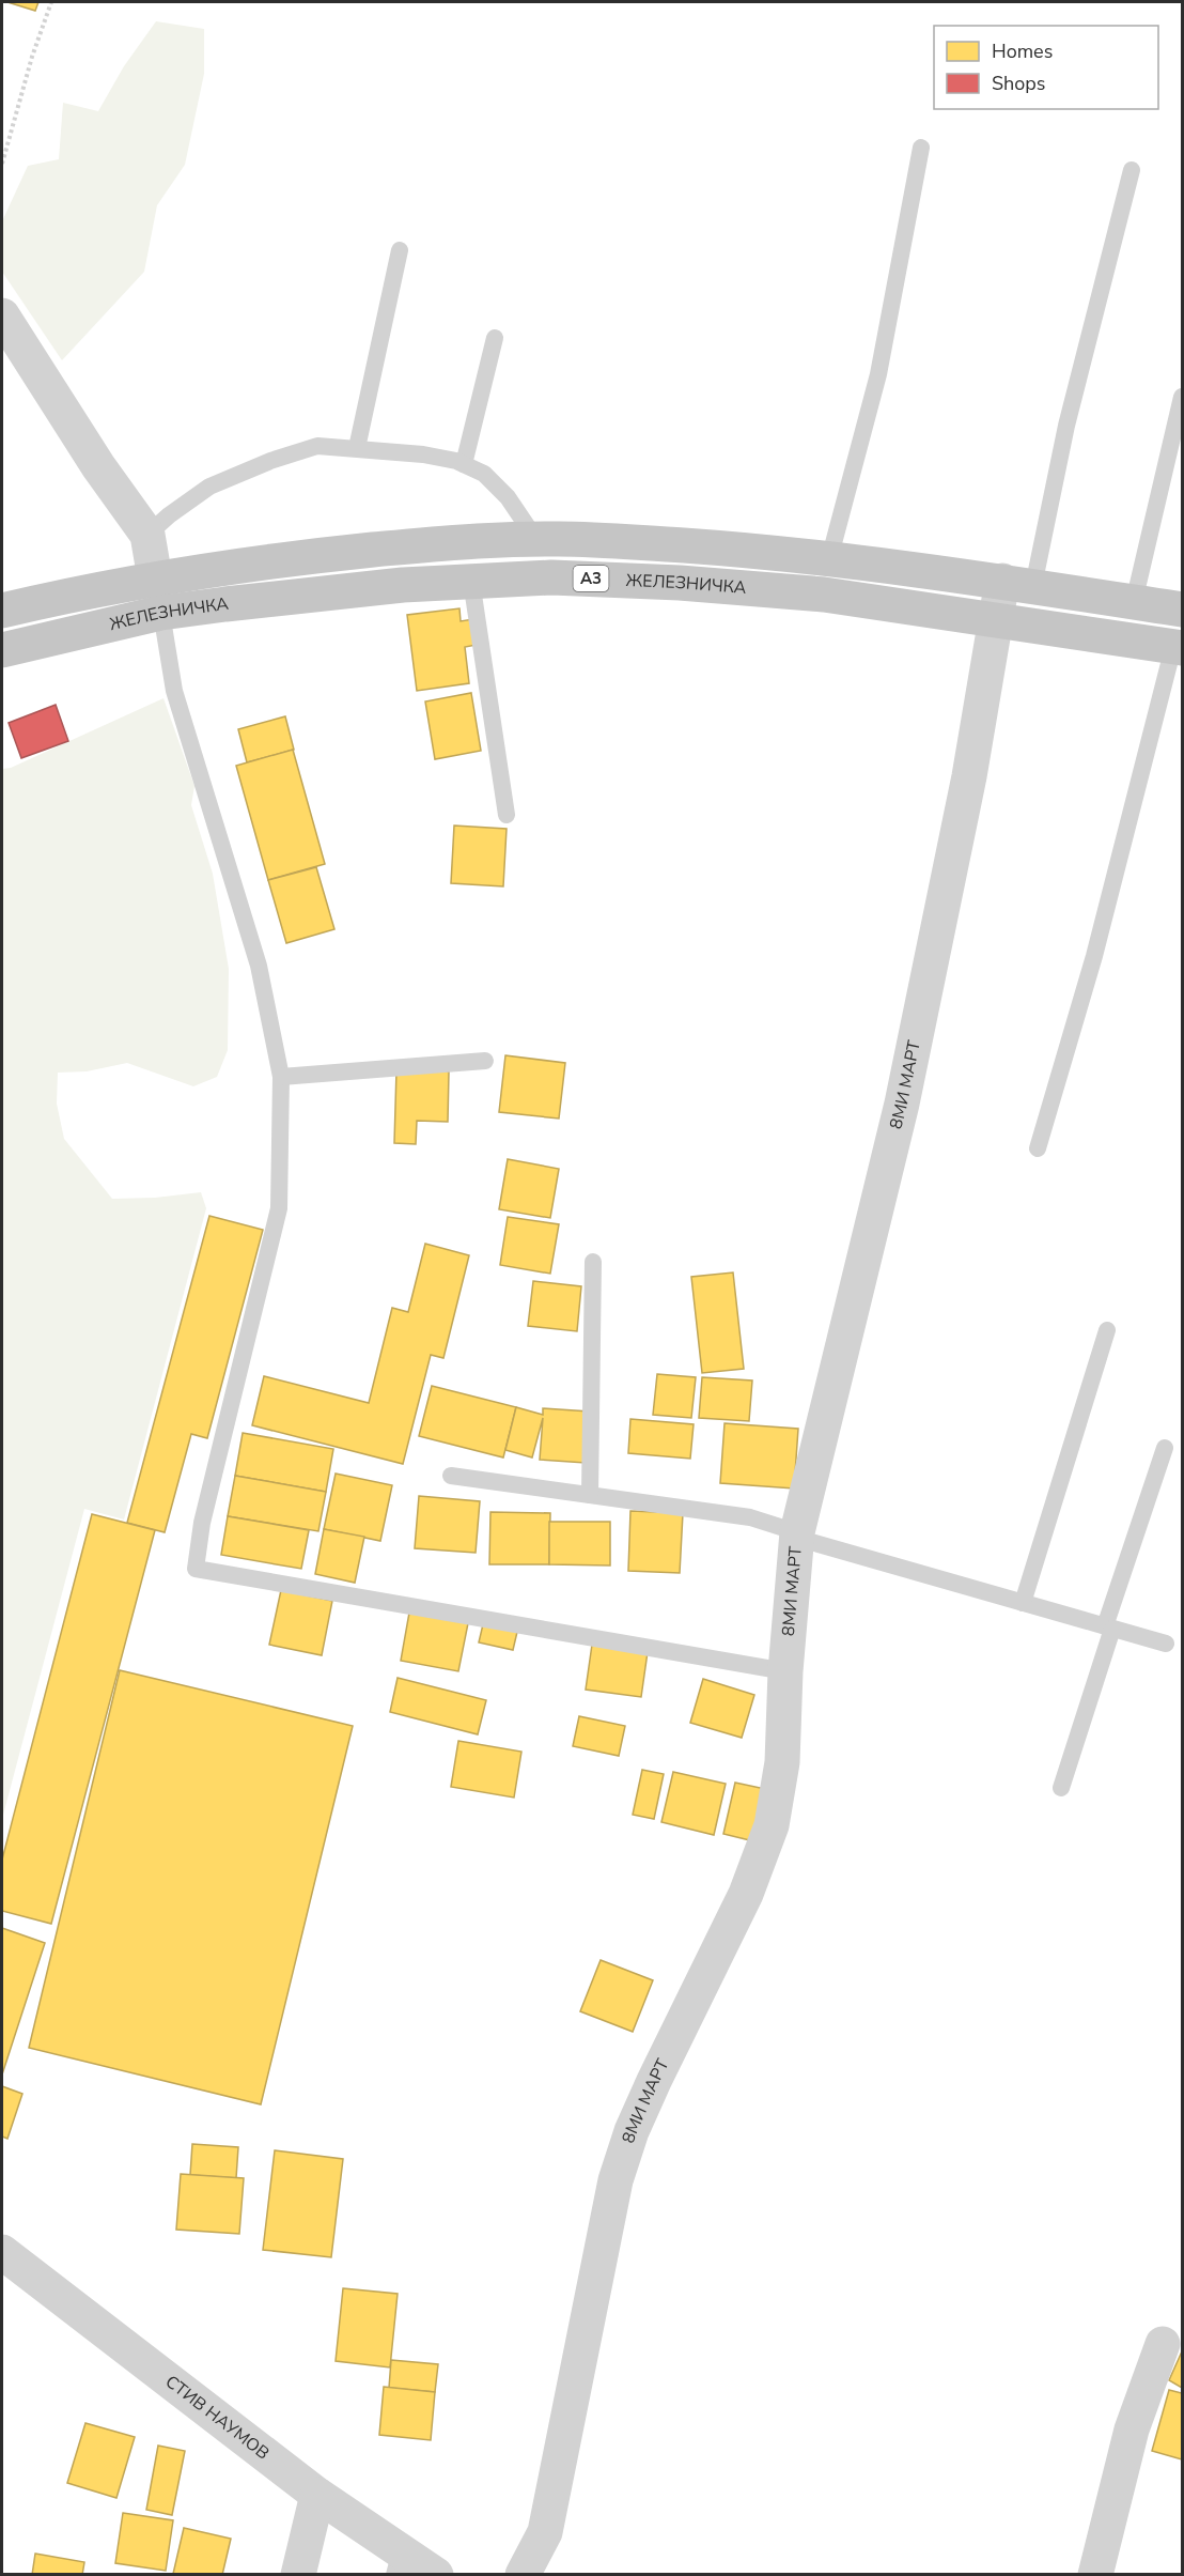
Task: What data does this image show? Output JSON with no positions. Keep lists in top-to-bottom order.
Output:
{
  "streets": {
    "main road": ["A3", "ЖЕЛЕЗНИЧКА"],
    "street": ["8МИ МАРТ", "СТИВ НАУМОВ"]
  },
  "crossings": [
    ["ЖЕЛЕЗНИЧКА", "8МИ МАРТ"]
  ],
  "legend": ["Homes", "Shops"]
}
